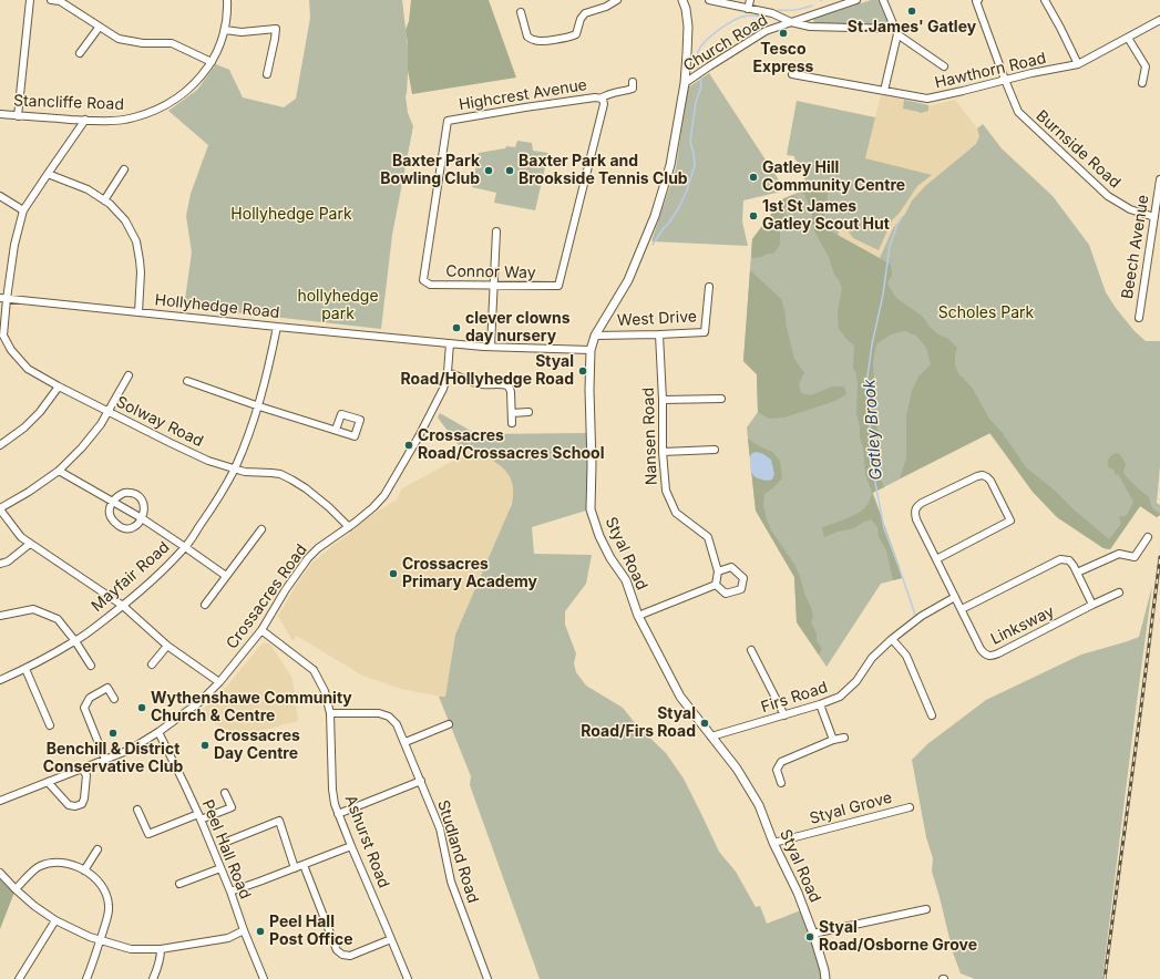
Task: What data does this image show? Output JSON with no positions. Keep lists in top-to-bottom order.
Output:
{
  "streets": {
    "main road": ["Styal Road"],
    "street": [
      "Church Road",
      "Hawthorn Road",
      "Highcrest Avenue",
      "Stancliffe Road",
      "Burnside Road",
      "Beech Avenue",
      "Connor Way",
      "Hollyhedge Road",
      "West Drive",
      "Solway Road",
      "Nansen Road",
      "Mayfair Road",
      "Crossacres Road",
      "Linksway",
      "Firs Road",
      "Styal Grove",
      "Ashurst Road",
      "Peel Hall Road",
      "Studland Road"
    ]
  },
  "crossings": [
    ["Church Road", "Styal Road"],
    ["Hawthorn Road", "Burnside Road"],
    ["Highcrest Avenue", "Connor Way"],
    ["Stancliffe Road", "Solway Road"],
    ["Burnside Road", "Beech Avenue"],
    ["Hollyhedge Road", "Solway Road"],
    ["Hollyhedge Road", "Styal Road"],
    ["Hollyhedge Road", "Mayfair Road"],
    ["Hollyhedge Road", "Crossacres Road"],
    ["West Drive", "Nansen Road"],
    ["West Drive", "Styal Road"],
    ["Solway Road", "Mayfair Road"],
    ["Solway Road", "Crossacres Road"],
    ["Styal Road", "Firs Road"],
    ["Styal Road", "Styal Grove"],
    ["Crossacres Road", "Ashurst Road"],
    ["Crossacres Road", "Peel Hall Road"],
    ["Linksway", "Firs Road"],
    ["Ashurst Road", "Studland Road"]
  ],
  "water": ["Gatley Brook"],
  "parks": ["Hollyhedge Park", "hollyhedge park", "Scholes Park"],
  "places": [
    "St.James' Gatley",
    "Tesco Express",
    "Baxter Park Bowling Club",
    "Baxter Park and Brookside Tennis Club",
    "Gatley Hill Community Centre",
    "1st St James Gatley Scout Hut",
    "clever clowns day nursery",
    "Styal Road/Hollyhedge Road",
    "Crossacres Road/Crossacres School",
    "Crossacres Primary Academy",
    "Wythenshawe Community Church & Centre",
    "Styal Road/Firs Road",
    "Benchill & District Conservative Club",
    "Crossacres Day Centre",
    "Peel Hall Post Office",
    "Styal Road/Osborne Grove"
  ]
}
